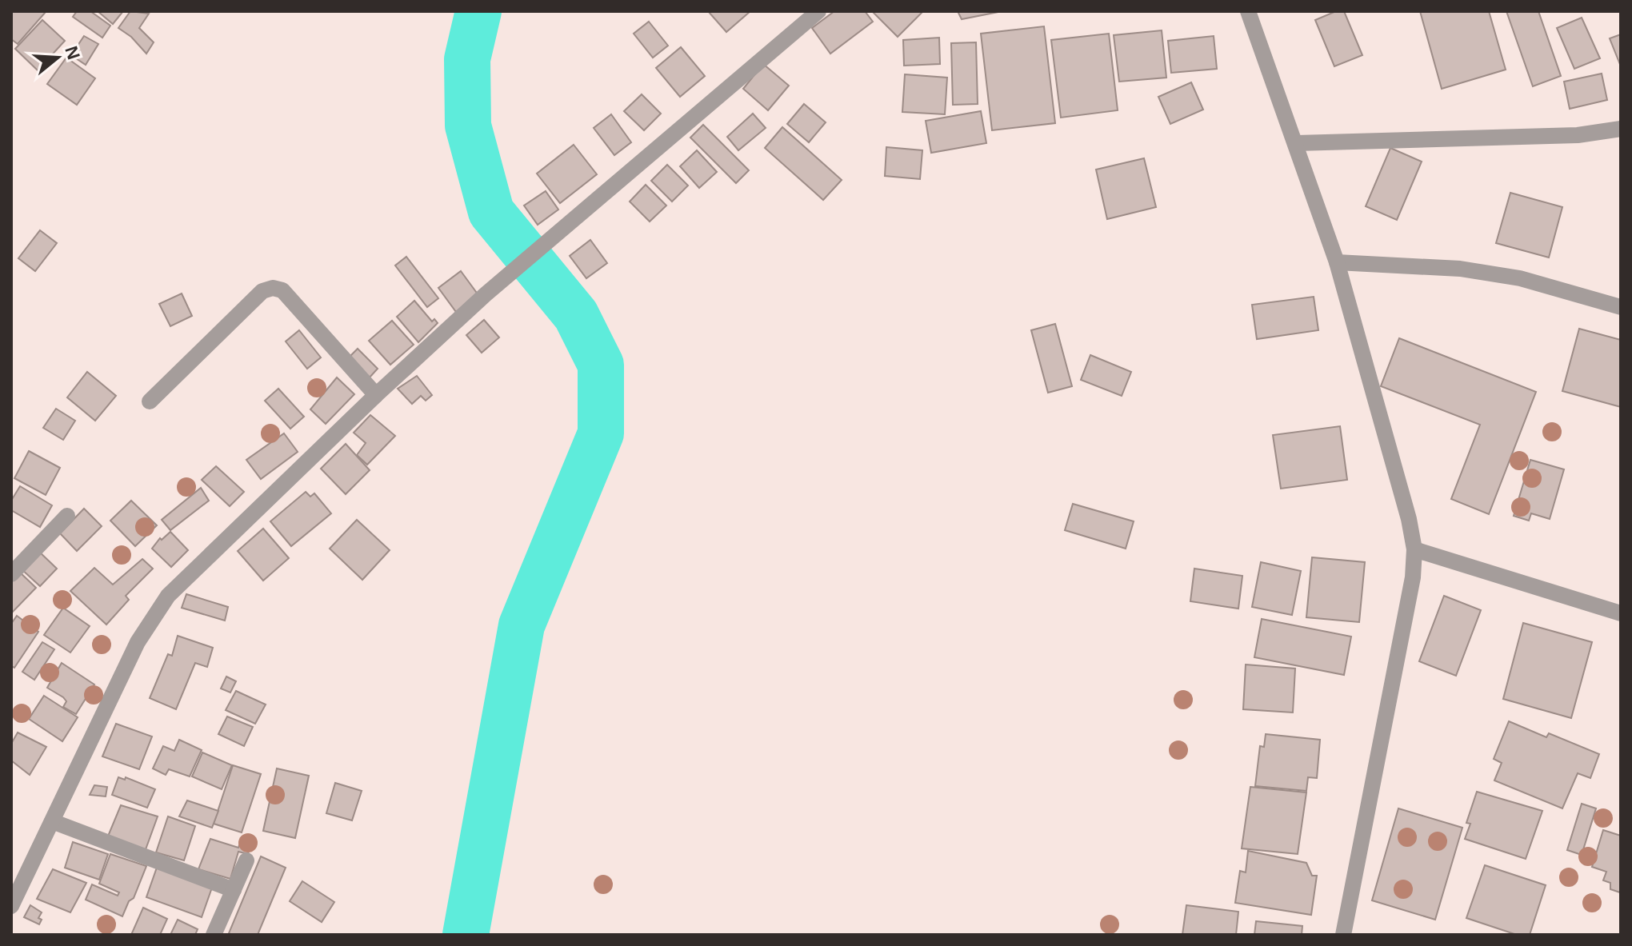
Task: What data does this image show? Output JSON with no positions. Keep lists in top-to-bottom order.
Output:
{
  "north": "right"
}
